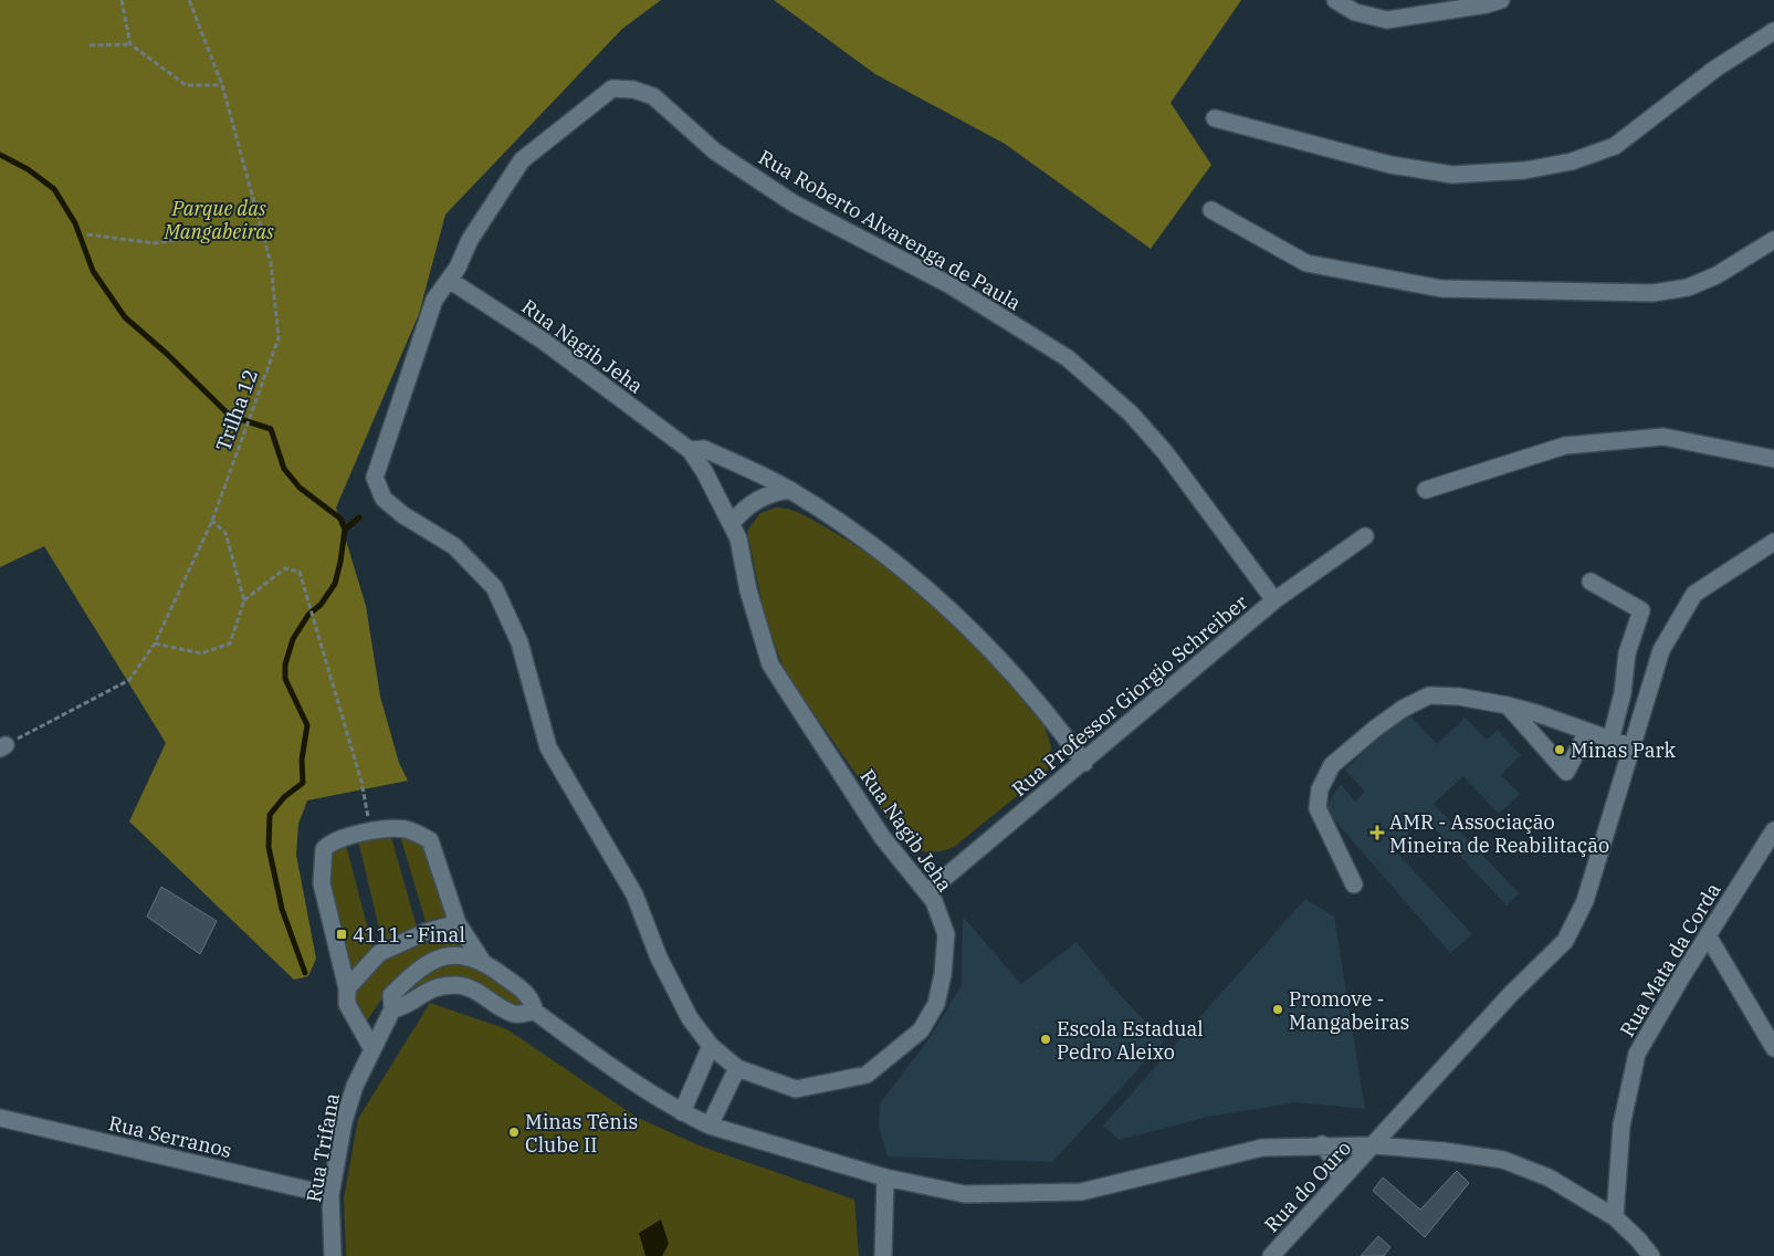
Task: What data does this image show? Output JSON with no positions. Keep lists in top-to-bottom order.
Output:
{
  "streets": {
    "street": [
      "Rua Roberto Alvarenga de Paula",
      "Rua Nagib Jeha",
      "Rua Professor Giorgio Schreiber",
      "Rua Mata da Corda",
      "Rua Serranos",
      "Rua Trifana",
      "Rua do Ouro"
    ],
    "path": ["Trilha 12"]
  },
  "crossings": [
    ["Rua Roberto Alvarenga de Paula", "Rua Nagib Jeha"],
    ["Rua Roberto Alvarenga de Paula", "Rua Professor Giorgio Schreiber"],
    ["Rua Nagib Jeha", "Rua Professor Giorgio Schreiber"],
    ["Rua Serranos", "Rua Trifana"]
  ],
  "parks": ["Parque das Mangabeiras"],
  "places": {
    "other": [
      "Minas Park",
      "Promove - Mangabeiras",
      "Escola Estadual Pedro Aleixo",
      "Minas Tênis Clube II"
    ],
    "health": ["AMR - Associação Mineira de Reabilitação"],
    "transit": ["4111 - Final"]
  }
}
